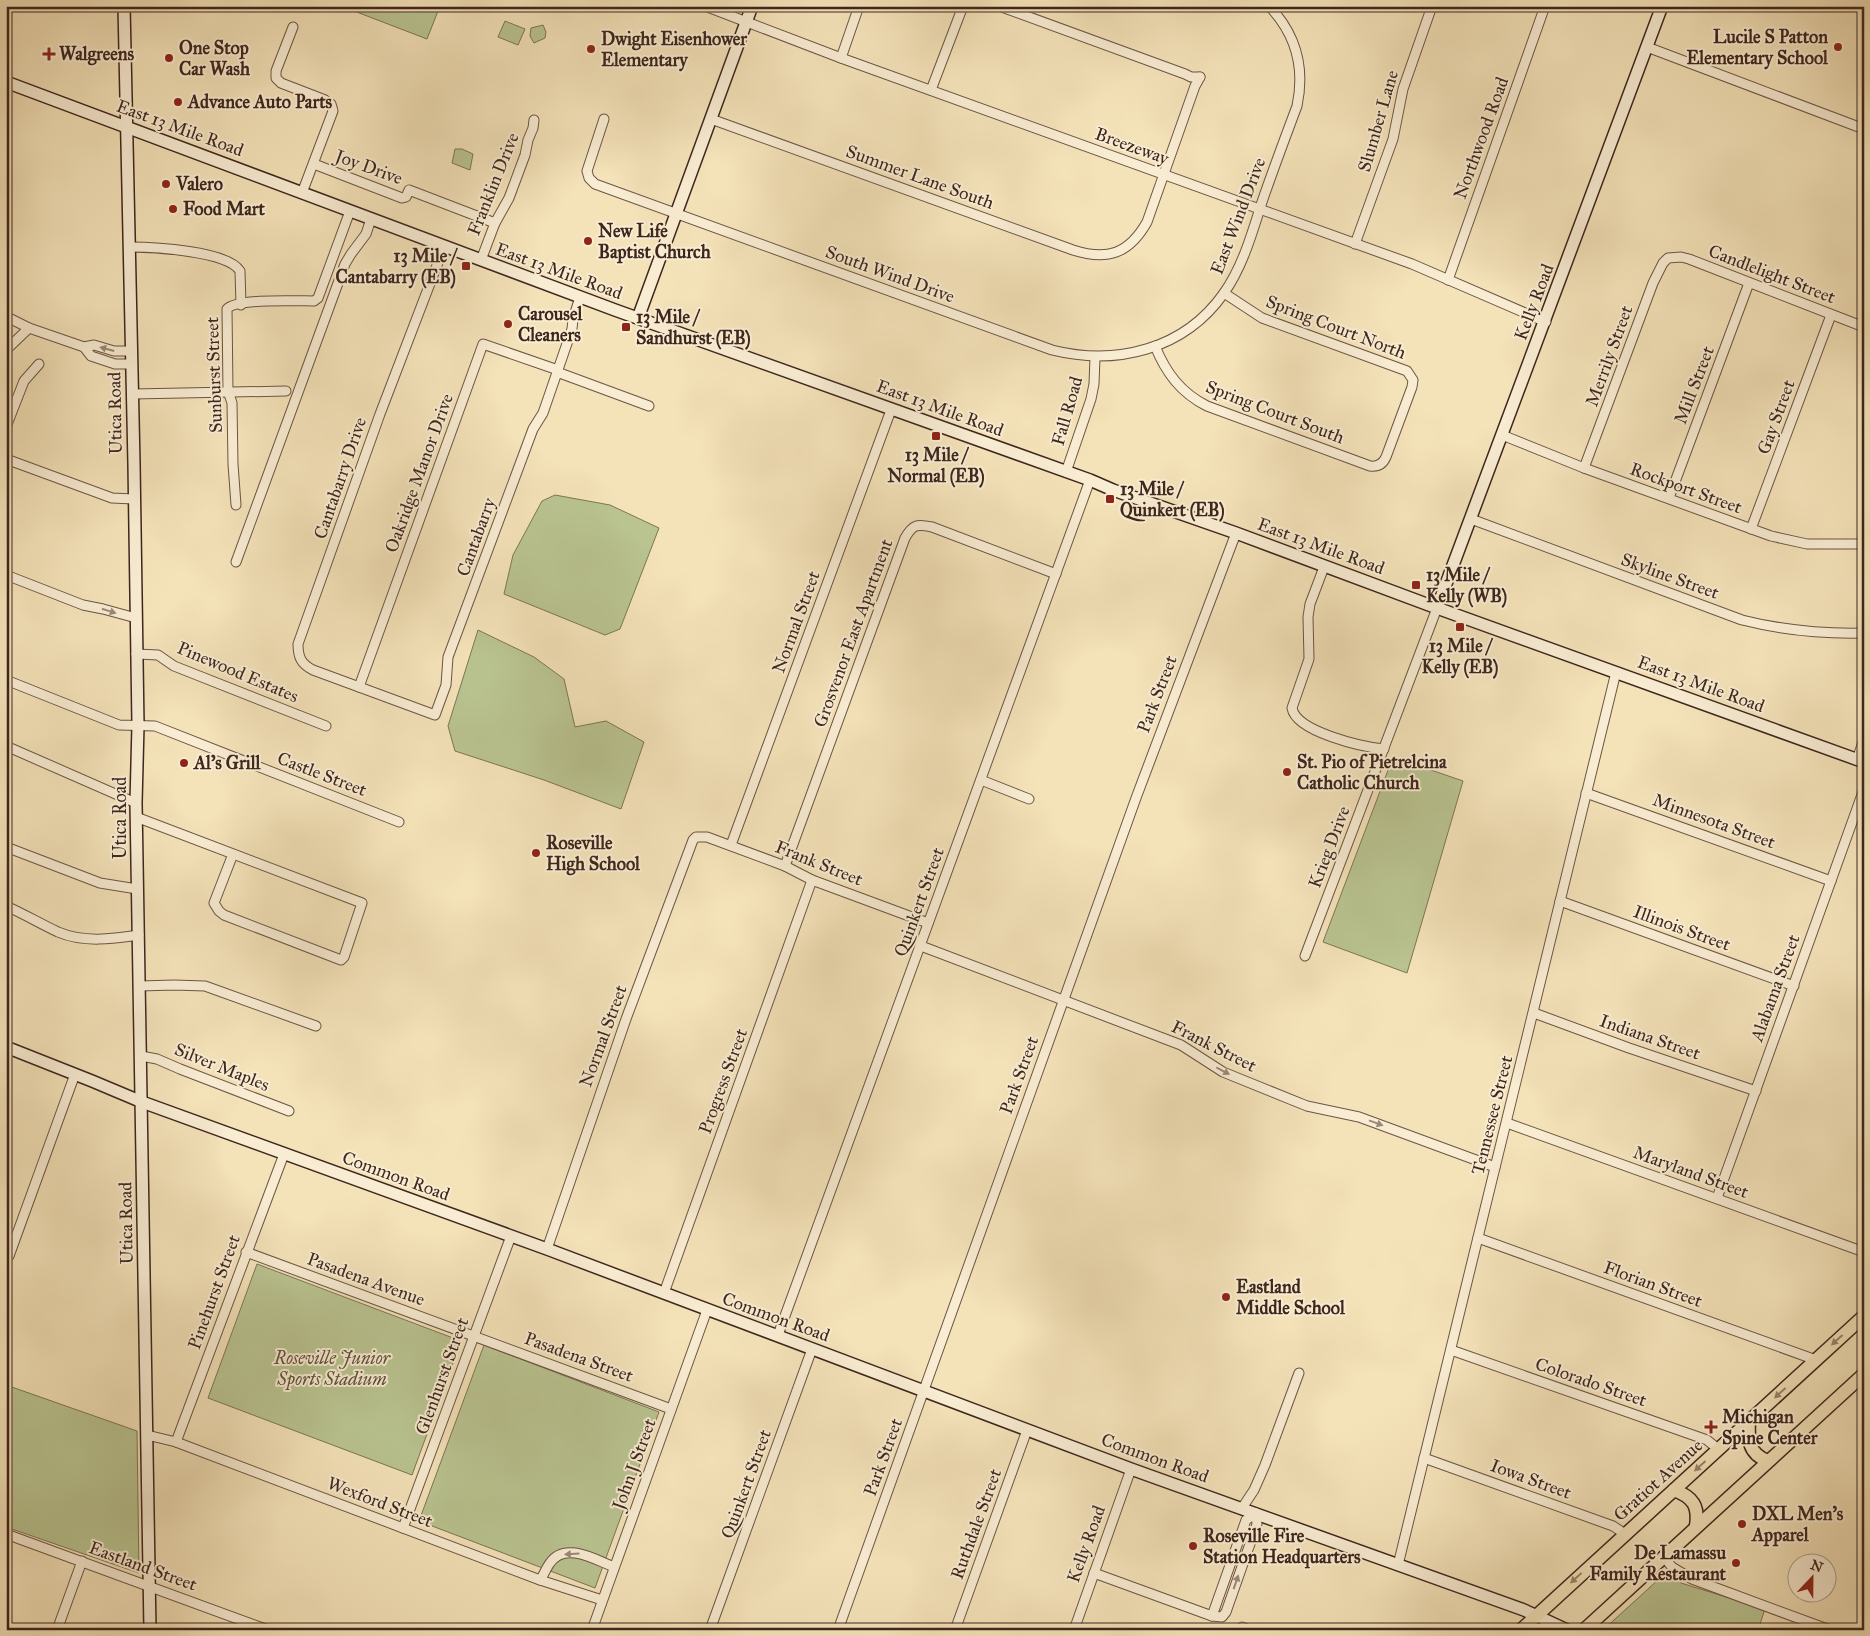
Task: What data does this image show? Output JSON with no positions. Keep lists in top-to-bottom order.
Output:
{
  "streets": {
    "main road": [
      "East 13 Mile Road",
      "Kelly Road",
      "Utica Road",
      "Common Road",
      "Gratiot Avenue"
    ],
    "street": [
      "Slumber Lane",
      "Northwood Road",
      "Breezeway",
      "Joy Drive",
      "Summer Lane South",
      "Franklin Drive",
      "East Wind Drive",
      "South Wind Drive",
      "Candlelight Street",
      "Spring Court North",
      "Merrily Street",
      "Sunburst Street",
      "Mill Street",
      "Fall Road",
      "Spring Court South",
      "Gay Street",
      "Oakridge Manor Drive",
      "Cantabarry Drive",
      "Rockport Street",
      "Cantabarry",
      "Skyline Street",
      "Normal Street",
      "Grosvenor East Apartment",
      "Pinewood Estates",
      "Park Street",
      "Castle Street",
      "Minnesota Street",
      "Krieg Drive",
      "Frank Street",
      "Quinkert Street",
      "Illinois Street",
      "Alabama Street",
      "Indiana Street",
      "Silver Maples",
      "Progress Street",
      "Tennessee Street",
      "Maryland Street",
      "Pasadena Avenue",
      "Florian Street",
      "Pinehurst Street",
      "Pasadena Street",
      "Glenhurst Street",
      "Colorado Street",
      "John J Street",
      "Iowa Street",
      "Wexford Street",
      "Ruthdale Street",
      "Eastland Street"
    ]
  },
  "crossings": [
    ["Slumber Lane", "Breezeway"],
    ["East 13 Mile Road", "Franklin Drive"],
    ["East 13 Mile Road", "Kelly Road"],
    ["East 13 Mile Road", "Sunburst Street"],
    ["East 13 Mile Road", "Fall Road"],
    ["East 13 Mile Road", "Utica Road"],
    ["East 13 Mile Road", "Cantabarry Drive"],
    ["East 13 Mile Road", "Cantabarry"],
    ["East 13 Mile Road", "Normal Street"],
    ["East 13 Mile Road", "Park Street"],
    ["East 13 Mile Road", "Krieg Drive"],
    ["East 13 Mile Road", "Quinkert Street"],
    ["East 13 Mile Road", "Tennessee Street"],
    ["Northwood Road", "Breezeway"],
    ["Breezeway", "Summer Lane South"],
    ["Breezeway", "East Wind Drive"],
    ["Breezeway", "Kelly Road"],
    ["Joy Drive", "Franklin Drive"],
    ["East Wind Drive", "South Wind Drive"],
    ["East Wind Drive", "Spring Court North"],
    ["East Wind Drive", "Fall Road"],
    ["East Wind Drive", "Spring Court South"],
    ["South Wind Drive", "Fall Road"],
    ["Candlelight Street", "Merrily Street"],
    ["Candlelight Street", "Mill Street"],
    ["Candlelight Street", "Gay Street"],
    ["Kelly Road", "Rockport Street"],
    ["Kelly Road", "Skyline Street"],
    ["Kelly Road", "Krieg Drive"],
    ["Kelly Road", "Common Road"],
    ["Spring Court North", "Spring Court South"],
    ["Merrily Street", "Rockport Street"],
    ["Mill Street", "Rockport Street"],
    ["Utica Road", "Pinewood Estates"],
    ["Utica Road", "Castle Street"],
    ["Utica Road", "Silver Maples"],
    ["Utica Road", "Common Road"],
    ["Utica Road", "Wexford Street"],
    ["Utica Road", "Eastland Street"],
    ["Gay Street", "Rockport Street"],
    ["Oakridge Manor Drive", "Cantabarry Drive"],
    ["Oakridge Manor Drive", "Cantabarry"],
    ["Cantabarry Drive", "Cantabarry"],
    ["Normal Street", "Frank Street"],
    ["Normal Street", "Common Road"],
    ["Grosvenor East Apartment", "Frank Street"],
    ["Grosvenor East Apartment", "Quinkert Street"],
    ["Park Street", "Frank Street"],
    ["Park Street", "Common Road"],
    ["Minnesota Street", "Alabama Street"],
    ["Minnesota Street", "Tennessee Street"],
    ["Frank Street", "Quinkert Street"],
    ["Frank Street", "Progress Street"],
    ["Frank Street", "Tennessee Street"],
    ["Quinkert Street", "Common Road"],
    ["Illinois Street", "Alabama Street"],
    ["Illinois Street", "Tennessee Street"],
    ["Alabama Street", "Indiana Street"],
    ["Alabama Street", "Maryland Street"],
    ["Indiana Street", "Tennessee Street"],
    ["Progress Street", "Common Road"],
    ["Tennessee Street", "Maryland Street"],
    ["Tennessee Street", "Common Road"],
    ["Tennessee Street", "Florian Street"],
    ["Tennessee Street", "Colorado Street"],
    ["Tennessee Street", "Iowa Street"],
    ["Common Road", "Pinehurst Street"],
    ["Common Road", "Glenhurst Street"],
    ["Common Road", "John J Street"],
    ["Common Road", "Gratiot Avenue"],
    ["Common Road", "Ruthdale Street"],
    ["Pasadena Avenue", "Pinehurst Street"],
    ["Pasadena Avenue", "Pasadena Street"],
    ["Pasadena Avenue", "Glenhurst Street"],
    ["Florian Street", "Gratiot Avenue"],
    ["Pinehurst Street", "Wexford Street"],
    ["Pasadena Street", "Glenhurst Street"],
    ["Pasadena Street", "John J Street"],
    ["Glenhurst Street", "Wexford Street"],
    ["Colorado Street", "Gratiot Avenue"],
    ["John J Street", "Wexford Street"],
    ["Iowa Street", "Gratiot Avenue"]
  ],
  "one_way": ["Frank Street"],
  "parks": ["Roseville Junior Sports Stadium"],
  "places": {
    "other": [
      "Lucile S Patton Elementary School",
      "Dwight Eisenhower Elementary",
      "One Stop Car Wash",
      "Advance Auto Parts",
      "Valero",
      "Food Mart",
      "New Life Baptist Church",
      "Carousel Cleaners",
      "Al's Grill",
      "St. Pio of Pietrelcina Catholic Church",
      "Roseville High School",
      "Eastland Middle School",
      "DXL Men's Apparel",
      "Roseville Fire Station Headquarters",
      "De Lamassu Family Restaurant"
    ],
    "health": ["Walgreens", "Michigan Spine Center"],
    "transit": [
      "13 Mile / Cantabarry (EB)",
      "13 Mile / Sandhurst (EB)",
      "13 Mile / Normal (EB)",
      "13 Mile / Quinkert (EB)",
      "13 Mile / Kelly (WB)",
      "13 Mile / Kelly (EB)"
    ]
  },
  "north": "top"
}
